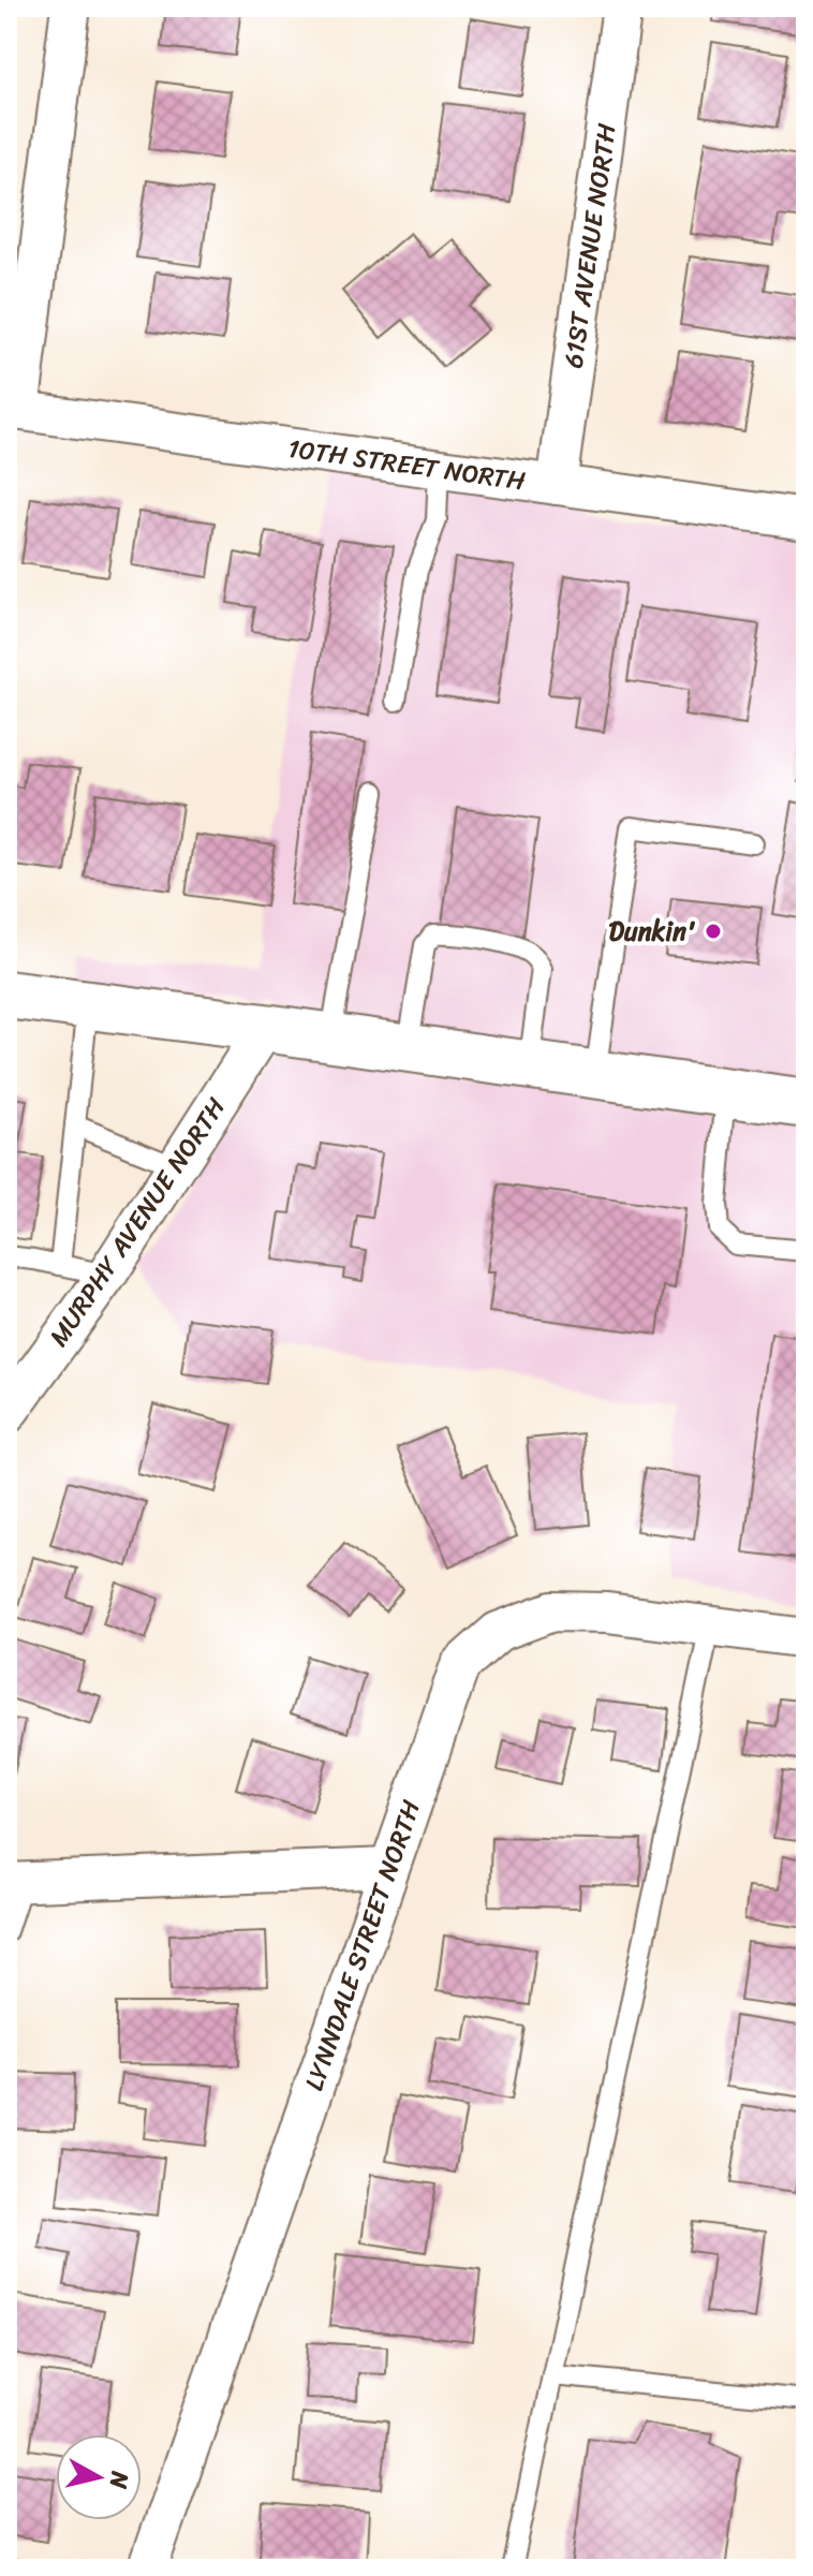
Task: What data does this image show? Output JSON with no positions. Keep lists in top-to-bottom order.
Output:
{
  "streets": {
    "street": [
      "61ST AVENUE NORTH",
      "10TH STREET NORTH",
      "MURPHY AVENUE NORTH",
      "LYNNDALE STREET NORTH"
    ]
  },
  "crossings": [
    ["61ST AVENUE NORTH", "10TH STREET NORTH"]
  ],
  "places": ["Dunkin'"],
  "north": "right"
}
